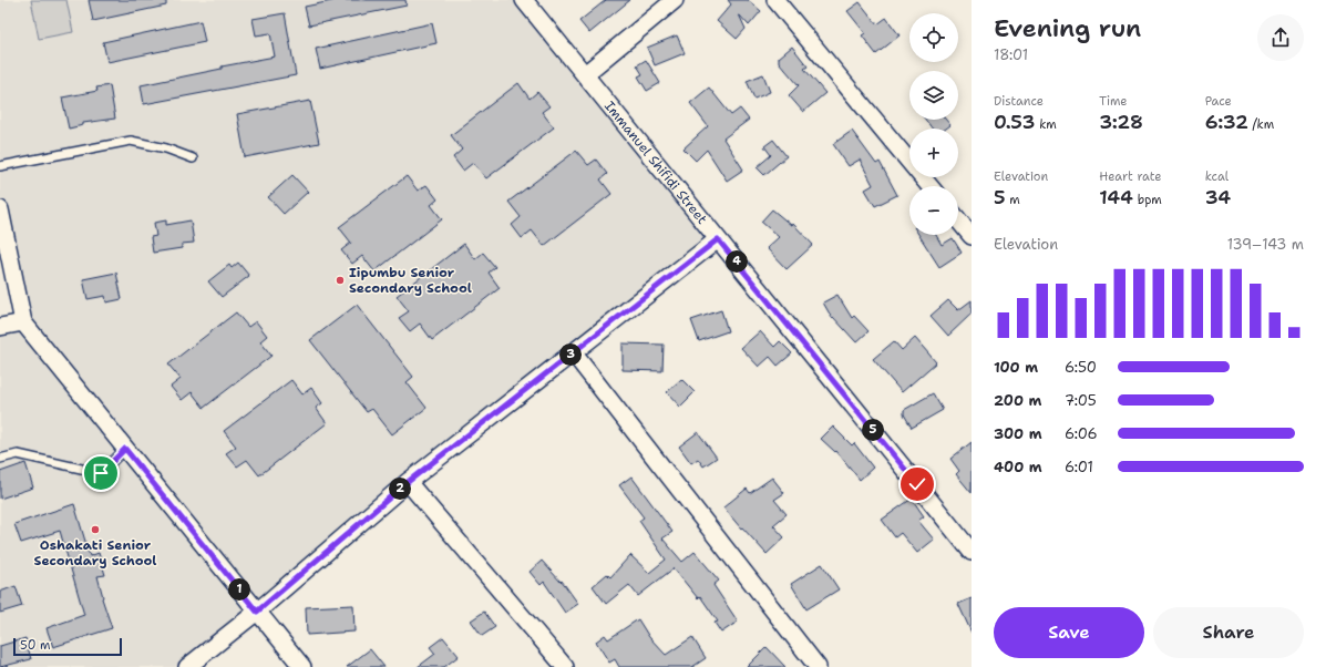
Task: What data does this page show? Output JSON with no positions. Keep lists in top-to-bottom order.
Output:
{
  "streets": {
    "street": ["Immanuel Shifidi Street"]
  },
  "places": ["Iipumbu Senior Secondary School", "Oshakati Senior Secondary School"],
  "scale_bar": "50 m",
  "page": {
    "heading": ["Evening run", "18:01"],
    "map_buttons": ["+", "−"],
    "stats": [
      ["Distance", "0.53 km"],
      ["Time", "3:28"],
      ["Pace", "6:32 /km"],
      ["Elevation", "5 m"],
      ["Heart rate", "144 bpm"],
      ["kcal", "34"]
    ],
    "chart": ["Elevation", "139–143 m"],
    "pins": [
      "4",
      "3",
      "5",
      "2",
      "1"
    ],
    "list": [
      {
        "name": "100 m",
        "note": "6:50"
      },
      {
        "name": "200 m",
        "note": "7:05"
      },
      {
        "name": "300 m",
        "note": "6:06"
      },
      {
        "name": "400 m",
        "note": "6:01"
      }
    ],
    "buttons": ["Save", "Share"],
    "scale": "50 m"
  }
}
